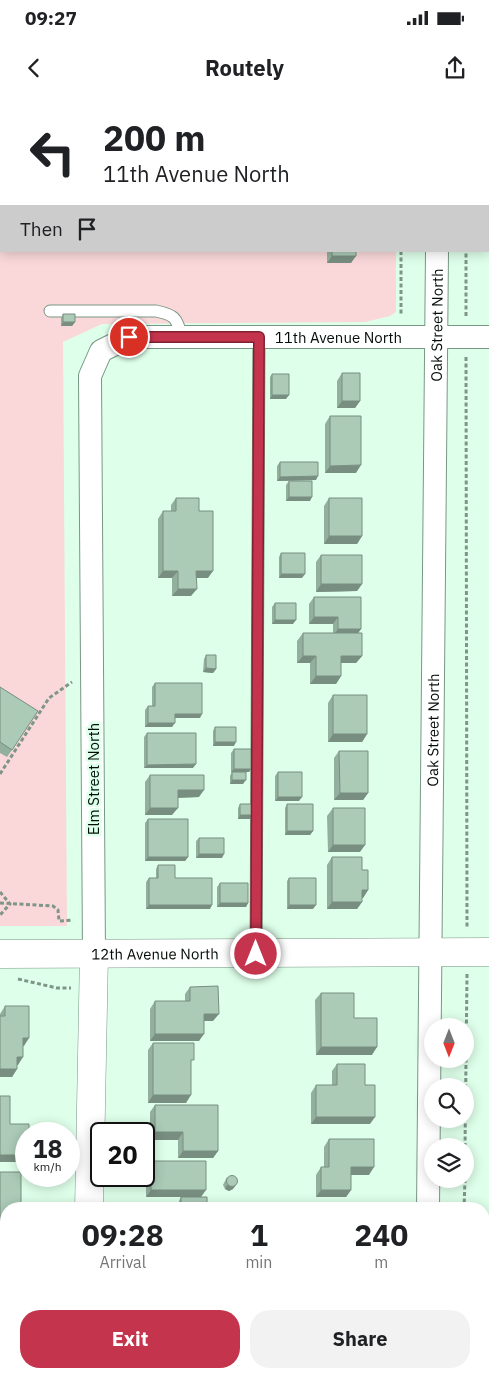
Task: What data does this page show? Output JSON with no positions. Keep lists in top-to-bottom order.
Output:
{
  "streets": {
    "main road": ["Elm Street North", "12th Avenue North"],
    "street": ["Oak Street North", "11th Avenue North"]
  },
  "crossings": [
    ["Oak Street North", "11th Avenue North"],
    ["Oak Street North", "12th Avenue North"],
    ["11th Avenue North", "Elm Street North"],
    ["Elm Street North", "12th Avenue North"]
  ],
  "north": "bottom",
  "page": {
    "status": "09:27",
    "header": "Routely",
    "turn": ["200 m", "11th Avenue North"],
    "then": "Then",
    "speed": "18 km/h",
    "limit": "20",
    "eta": [
      "09:28",
      "Arrival",
      "1",
      "min",
      "240",
      "m"
    ],
    "buttons": ["Exit", "Share"]
  }
}
